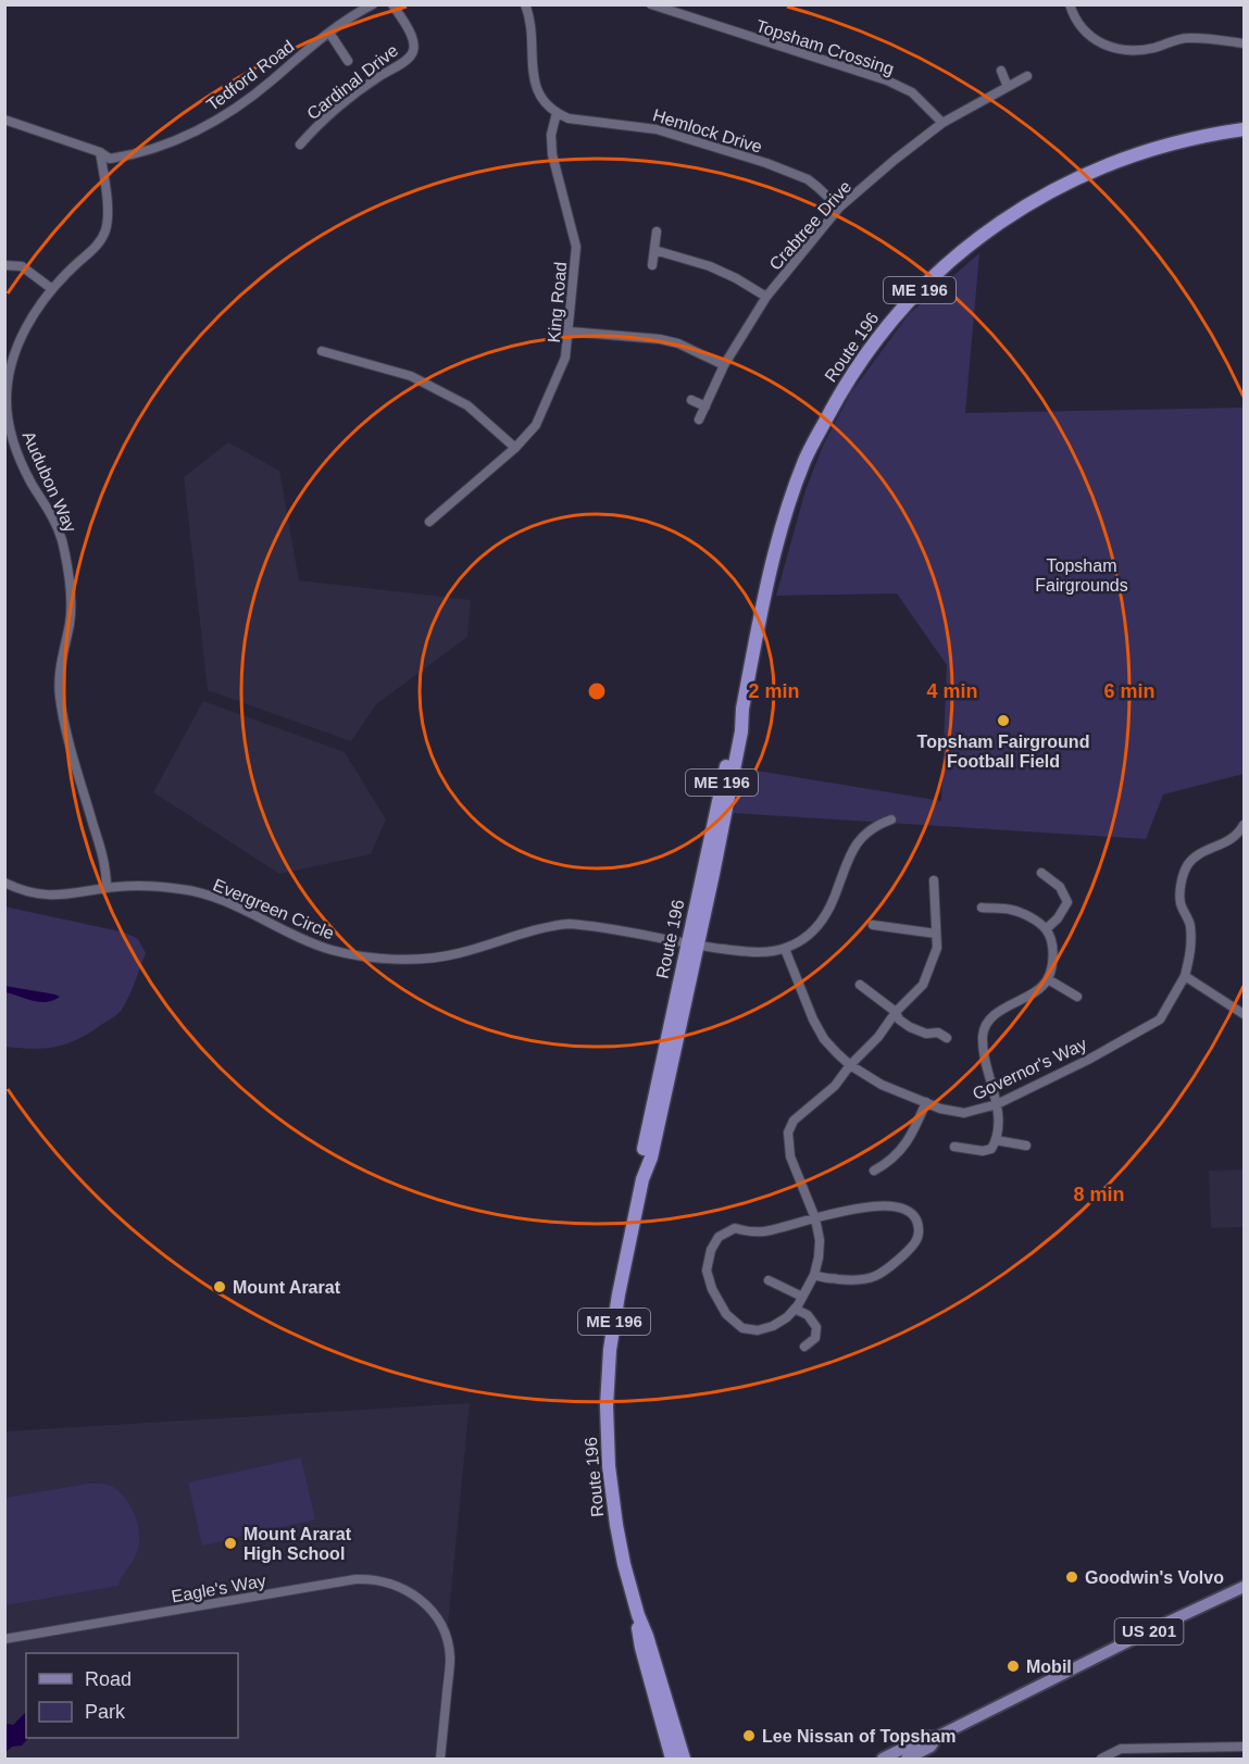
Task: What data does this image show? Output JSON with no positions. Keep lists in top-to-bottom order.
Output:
{
  "streets": {
    "highway": ["ME 196", "Route 196"],
    "main road": ["US 201"],
    "street": [
      "Topsham Crossing",
      "Tedford Road",
      "Cardinal Drive",
      "Hemlock Drive",
      "Crabtree Drive",
      "King Road",
      "Audubon Way",
      "Evergreen Circle",
      "Governor's Way",
      "Eagle's Way"
    ]
  },
  "crossings": [
    ["Topsham Crossing", "Crabtree Drive"],
    ["Tedford Road", "Audubon Way"],
    ["Hemlock Drive", "Crabtree Drive"],
    ["Hemlock Drive", "King Road"],
    ["Route 196", "Evergreen Circle"],
    ["Audubon Way", "Evergreen Circle"],
    ["Evergreen Circle", "Governor's Way"]
  ],
  "parks": ["Topsham Fairgrounds"],
  "places": [
    "Topsham Fairground Football Field",
    "Mount Ararat",
    "Mount Ararat High School",
    "Goodwin's Volvo",
    "Mobil",
    "Lee Nissan of Topsham"
  ],
  "legend": ["Road", "Park"],
  "rings": [
    "2 min",
    "4 min",
    "6 min",
    "8 min"
  ]
}
